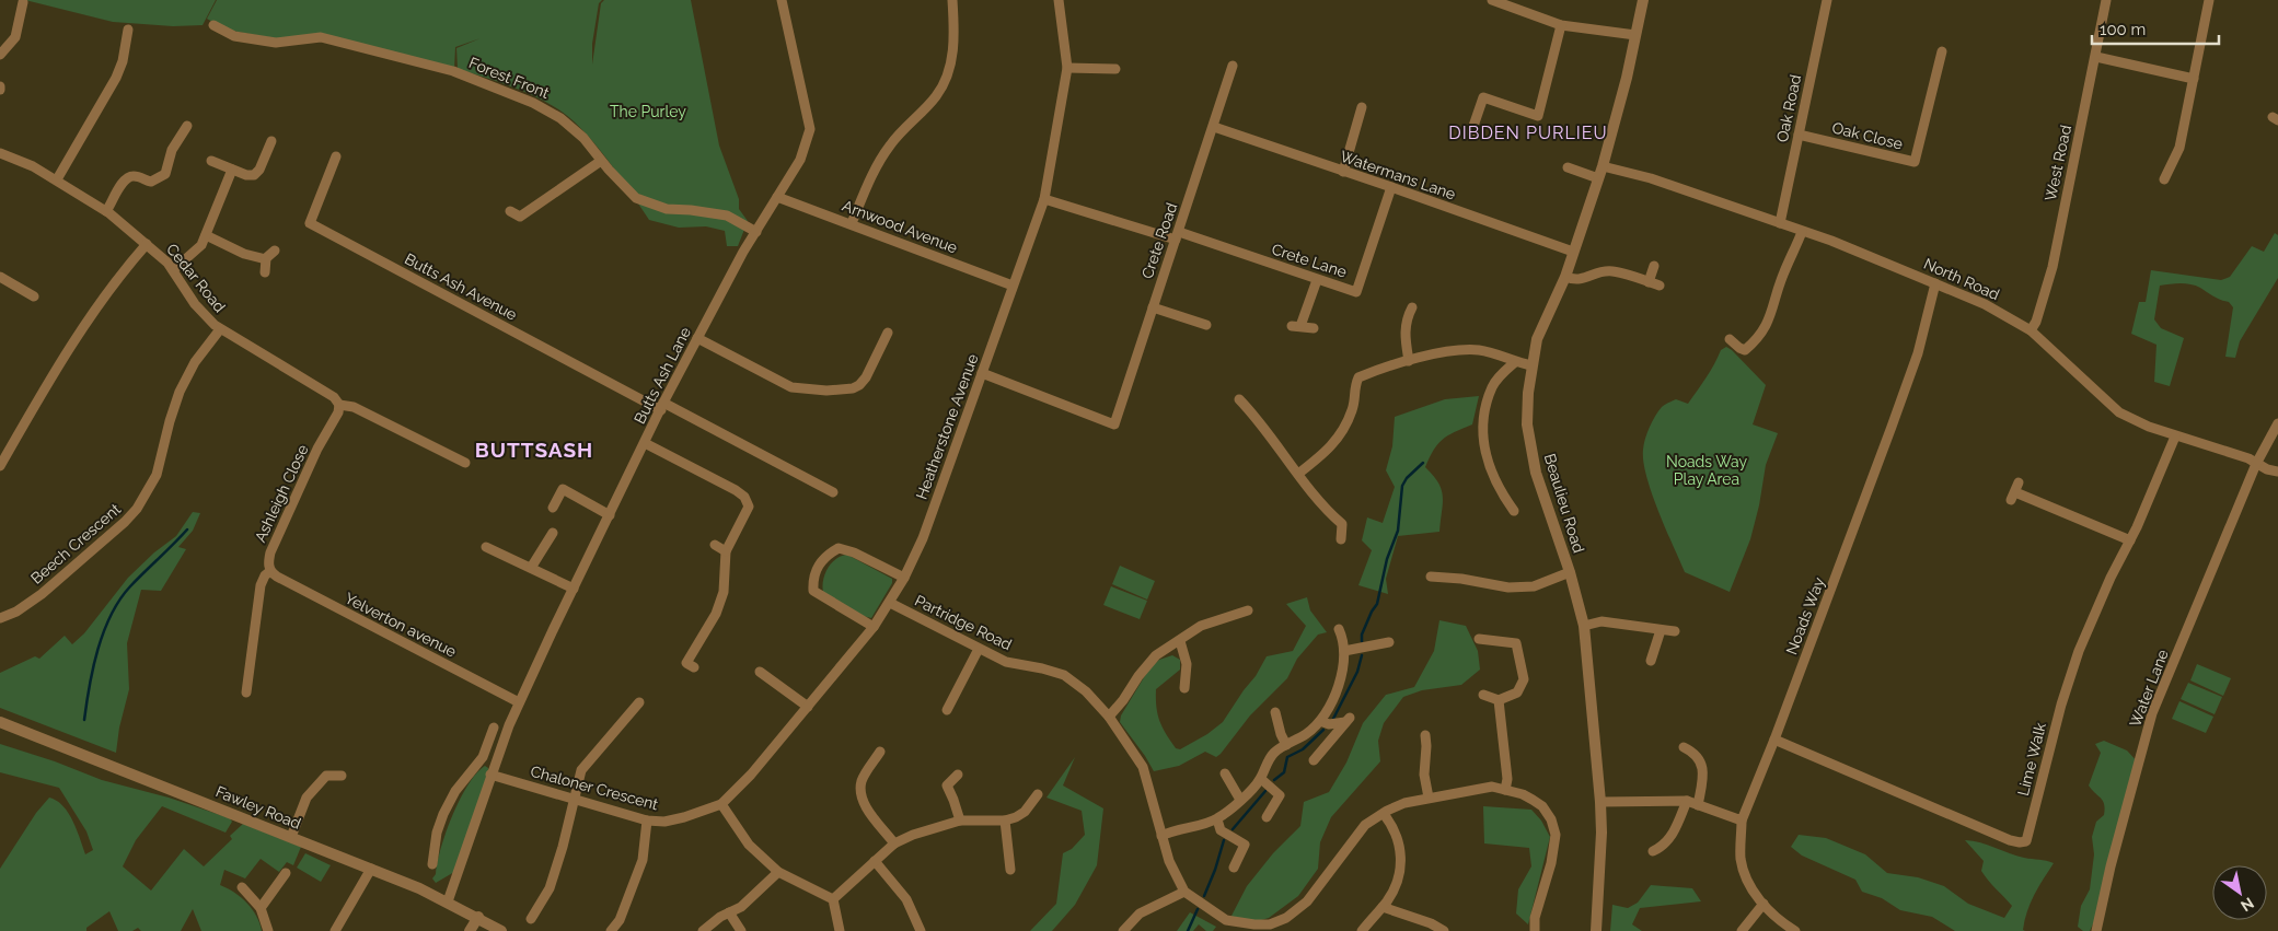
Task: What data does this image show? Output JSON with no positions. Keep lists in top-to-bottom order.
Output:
{
  "streets": {
    "street": [
      "Forest Front",
      "Oak Road",
      "Oak Close",
      "West Road",
      "Watermans Lane",
      "Arnwood Avenue",
      "Crete Road",
      "Crete Lane",
      "Cedar Road",
      "North Road",
      "Butts Ash Avenue",
      "Butts Ash Lane",
      "Heatherstone Avenue",
      "Ashleigh Close",
      "Beaulieu Road",
      "Beech Crescent",
      "Noads Way",
      "Partridge Road",
      "Yelverton avenue",
      "Water Lane",
      "Lime Walk",
      "Chaloner Crescent",
      "Fawley Road"
    ]
  },
  "crossings": [
    ["Forest Front", "Butts Ash Lane"],
    ["Oak Road", "Oak Close"],
    ["Oak Road", "North Road"],
    ["West Road", "North Road"],
    ["Watermans Lane", "Crete Road"],
    ["Watermans Lane", "Crete Lane"],
    ["Watermans Lane", "Beaulieu Road"],
    ["Arnwood Avenue", "Butts Ash Lane"],
    ["Arnwood Avenue", "Heatherstone Avenue"],
    ["Crete Road", "Crete Lane"],
    ["Crete Road", "Heatherstone Avenue"],
    ["Crete Lane", "Heatherstone Avenue"],
    ["Cedar Road", "Ashleigh Close"],
    ["Cedar Road", "Beech Crescent"],
    ["North Road", "Beaulieu Road"],
    ["North Road", "Noads Way"],
    ["North Road", "Water Lane"],
    ["North Road", "Lime Walk"],
    ["Butts Ash Avenue", "Butts Ash Lane"],
    ["Butts Ash Lane", "Yelverton avenue"],
    ["Butts Ash Lane", "Chaloner Crescent"],
    ["Butts Ash Lane", "Fawley Road"],
    ["Heatherstone Avenue", "Partridge Road"],
    ["Heatherstone Avenue", "Chaloner Crescent"],
    ["Ashleigh Close", "Yelverton avenue"],
    ["Noads Way", "Lime Walk"]
  ],
  "districts": ["DIBDEN PURLIEU", "BUTTSASH"],
  "parks": ["The Purley", "Noads Way Play Area"],
  "scale_bar": "100 m",
  "north": "bottom right"
}
